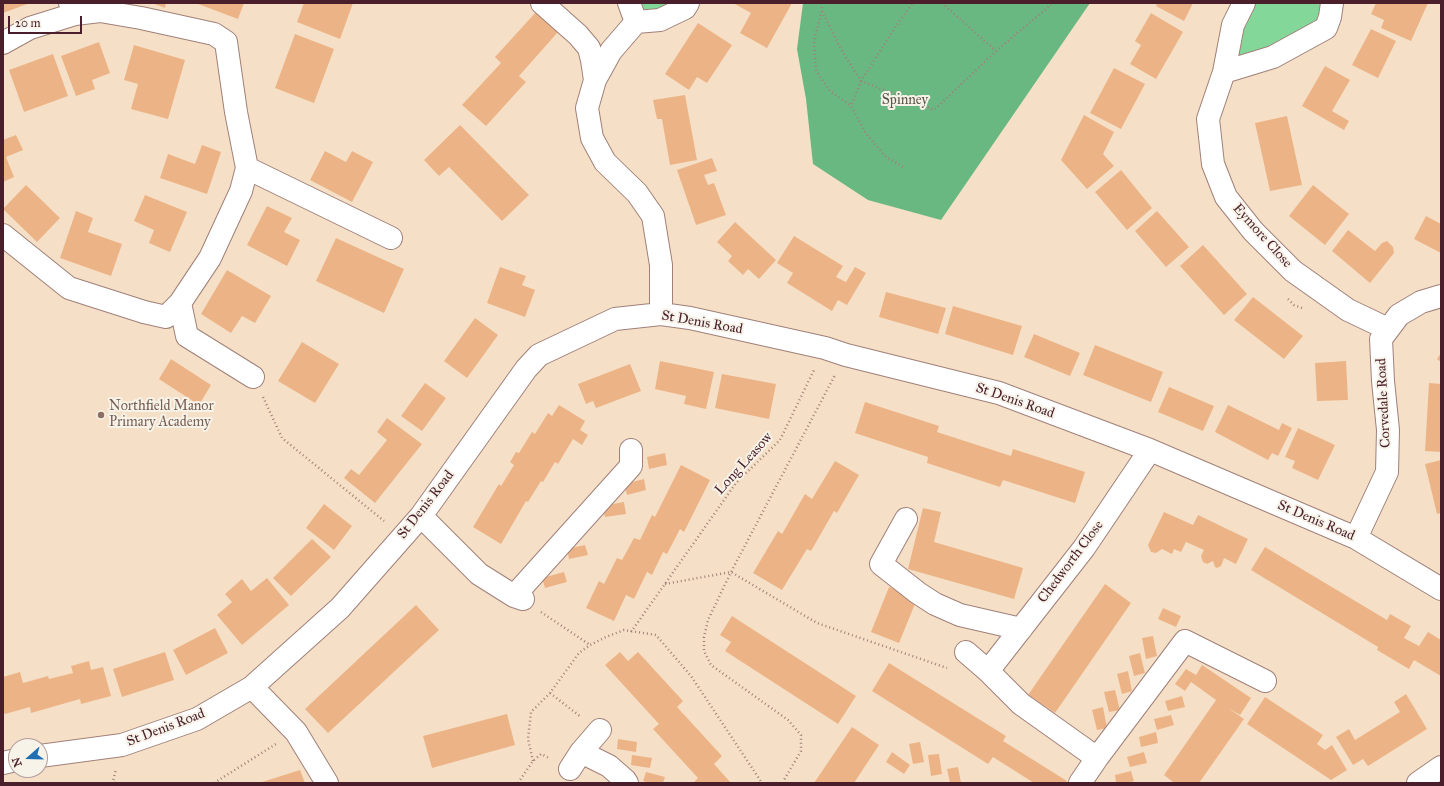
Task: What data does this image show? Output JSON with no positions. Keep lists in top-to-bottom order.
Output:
{
  "streets": {
    "street": [
      "Eymore Close",
      "St Denis Road",
      "Corvedale Road",
      "Chedworth Close"
    ],
    "path": ["Long Leasow"]
  },
  "crossings": [
    ["Eymore Close", "Corvedale Road"],
    ["St Denis Road", "Corvedale Road"],
    ["St Denis Road", "Long Leasow"],
    ["St Denis Road", "Chedworth Close"]
  ],
  "parks": ["Spinney"],
  "places": ["Northfield Manor Primary Academy"],
  "scale_bar": "20 m",
  "north": "left"
}
